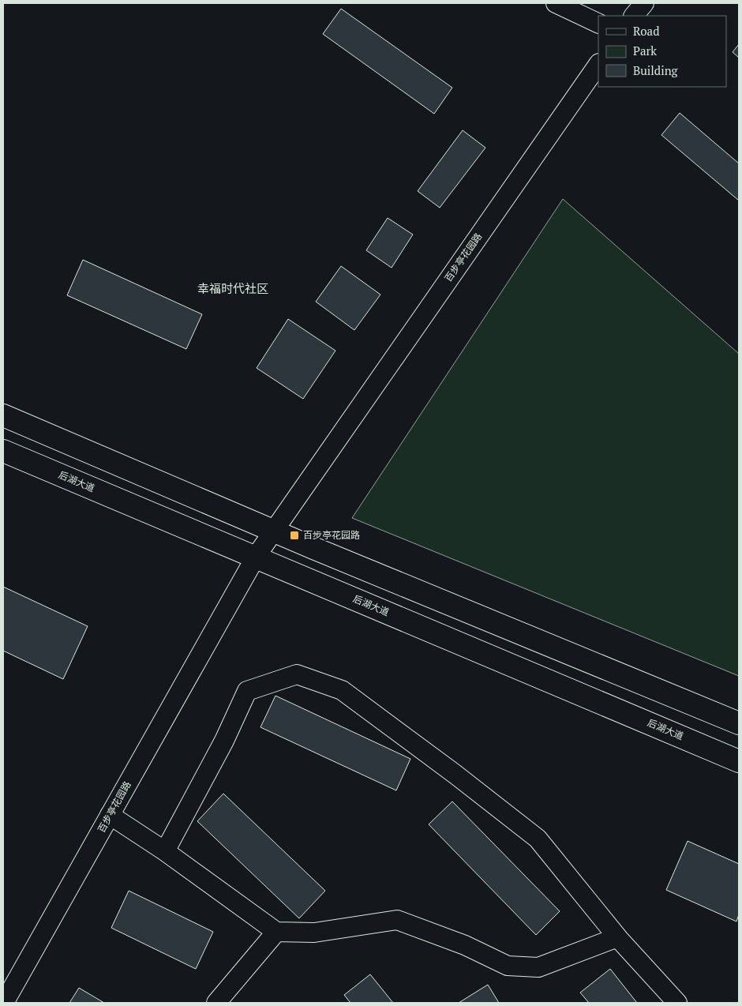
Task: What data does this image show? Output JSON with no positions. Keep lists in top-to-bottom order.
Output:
{
  "streets": {
    "main road": ["后湖大道"],
    "street": ["百步亭花园路"]
  },
  "crossings": [
    ["百步亭花园路", "后湖大道"]
  ],
  "districts": ["幸福时代社区"],
  "places": {
    "transit": ["百步亭花园路"]
  },
  "legend": ["Road", "Park", "Building"]
}
